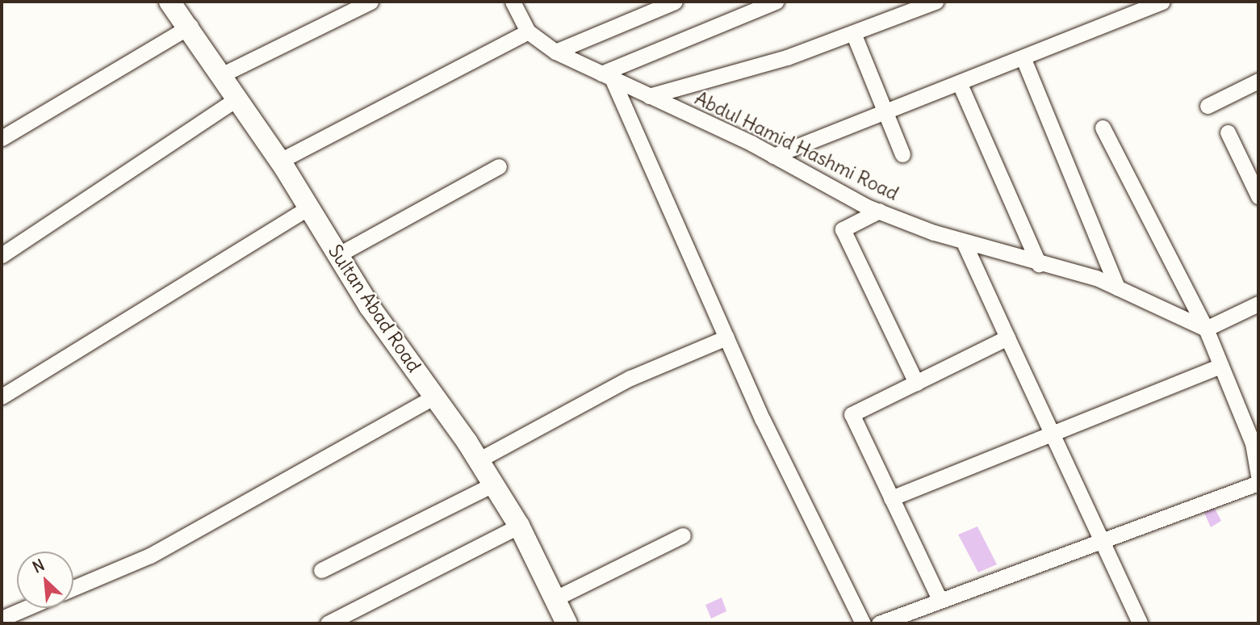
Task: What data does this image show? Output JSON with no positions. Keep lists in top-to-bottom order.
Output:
{
  "streets": {
    "street": ["Abdul Hamid Hashmi Road", "Sultan Abad Road"]
  },
  "north": "top left"
}
